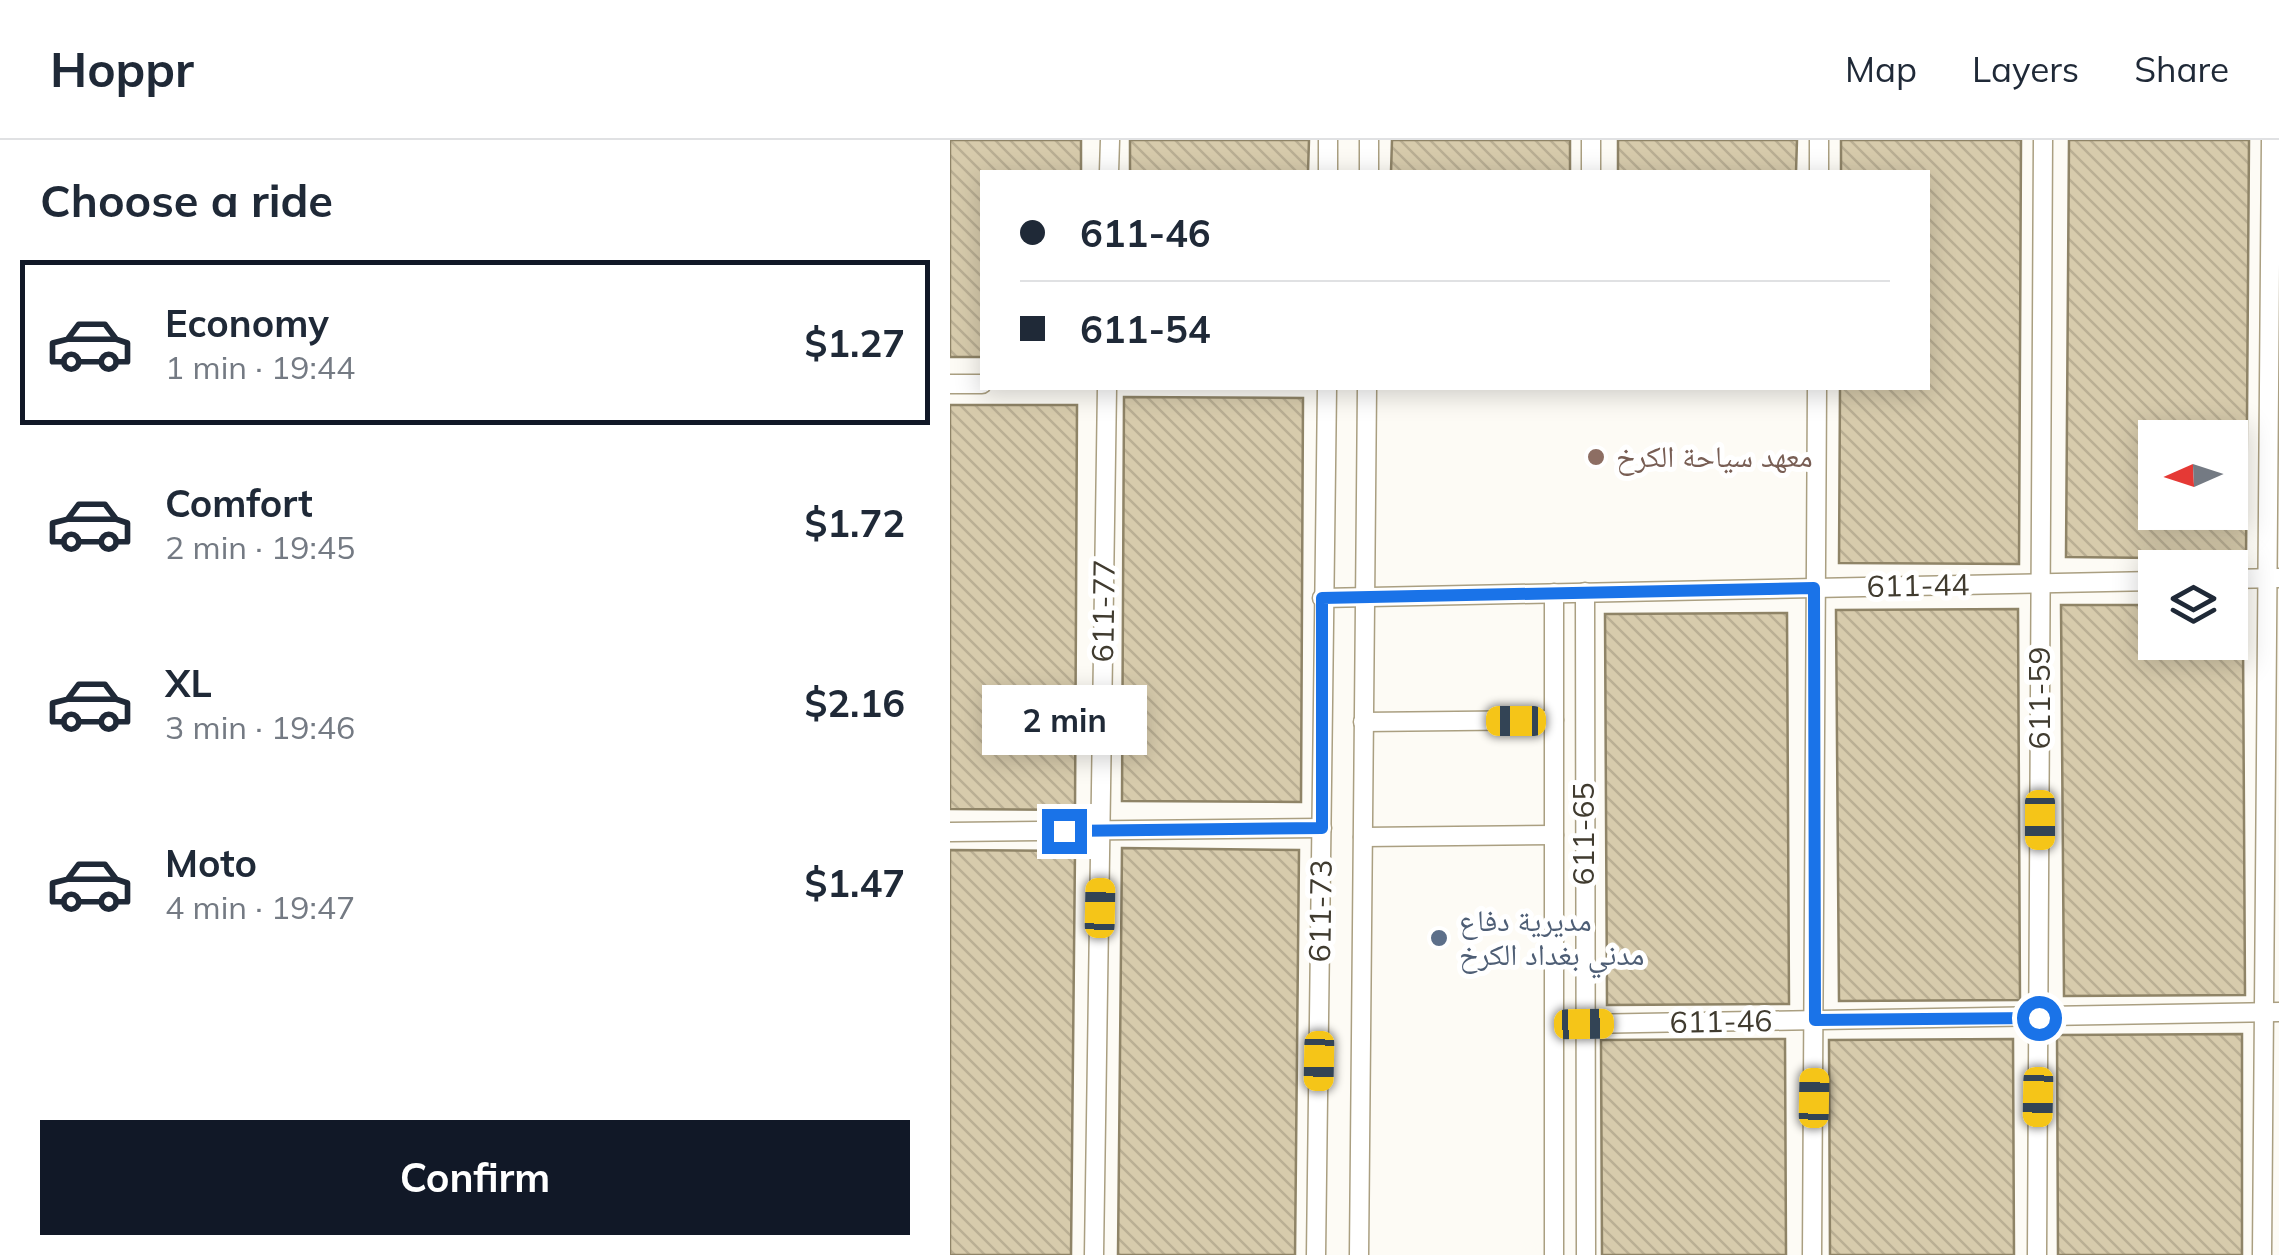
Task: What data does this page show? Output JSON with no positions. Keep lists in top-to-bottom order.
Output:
{
  "streets": {
    "street": [
      "611-44",
      "611-77",
      "611-59",
      "611-65",
      "611-73",
      "611-46"
    ]
  },
  "crossings": [
    ["611-44", "611-59"],
    ["611-44", "611-65"],
    ["611-44", "611-73"],
    ["611-59", "611-46"],
    ["611-65", "611-46"]
  ],
  "places": ["معهد سياحة الكرخ", "مديرية دفاع مدني بغداد الكرخ"],
  "north": "left",
  "page": {
    "header": "Hoppr",
    "nav": ["Map", "Layers", "Share"],
    "heading": "Choose a ride",
    "banner": ["611-46", "611-54"],
    "list": [
      {
        "name": "Economy",
        "note": "1 min · 19:44",
        "value": "$1.27"
      },
      {
        "name": "Comfort",
        "note": "2 min · 19:45",
        "value": "$1.72"
      },
      {
        "name": "XL",
        "note": "3 min · 19:46",
        "value": "$2.16"
      },
      {
        "name": "Moto",
        "note": "4 min · 19:47",
        "value": "$1.47"
      }
    ],
    "bubble": "2 min",
    "buttons": "Confirm"
  }
}
